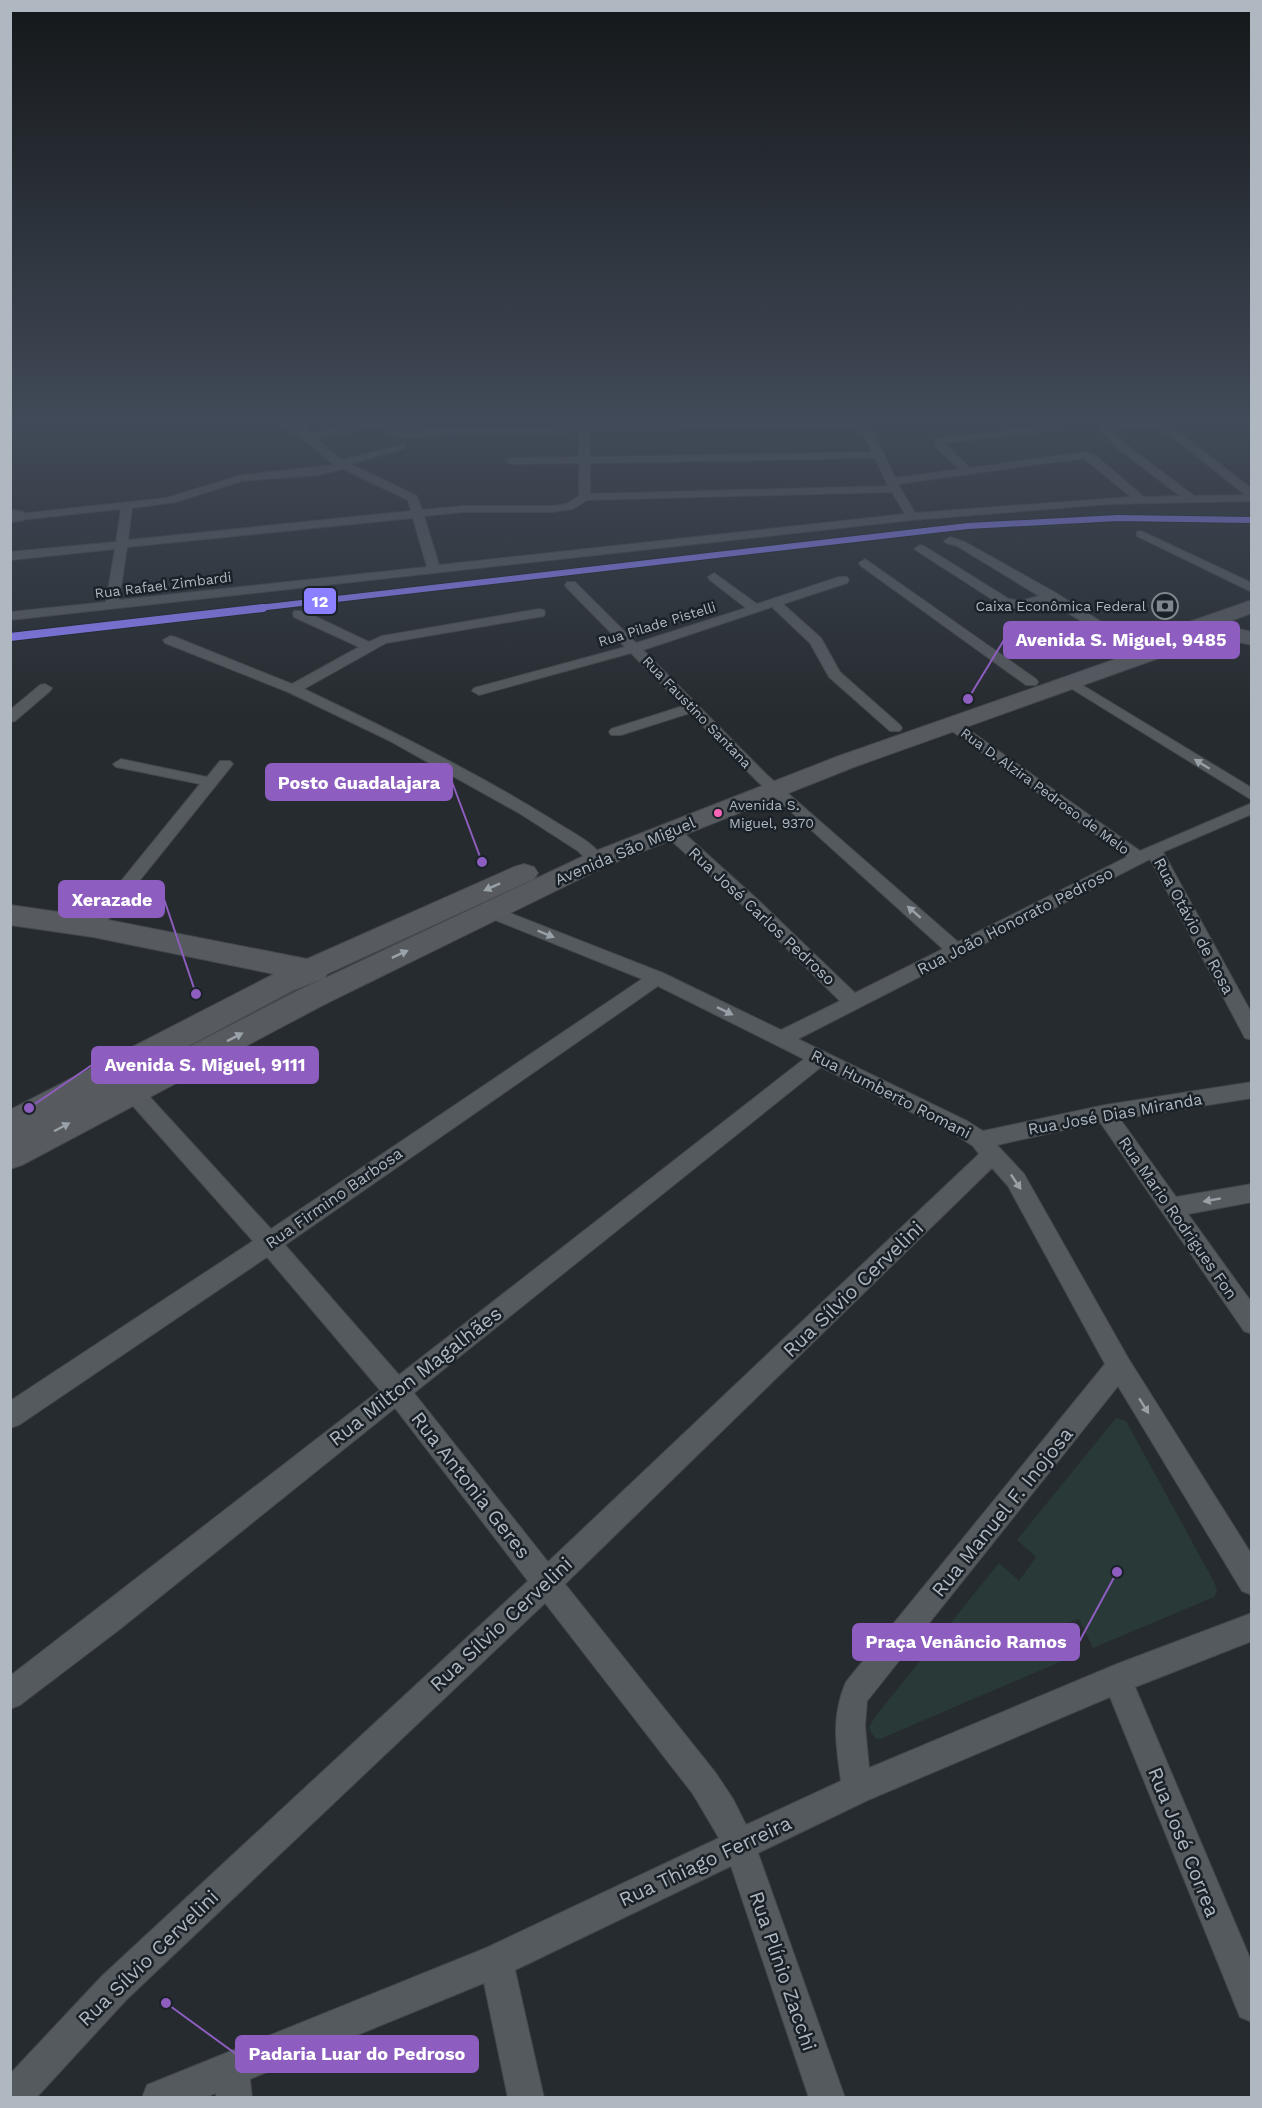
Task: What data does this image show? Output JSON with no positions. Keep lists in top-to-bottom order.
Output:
{
  "streets": {
    "main road": ["Avenida São Miguel"],
    "street": [
      "Rua Rafael Zimbardi",
      "Rua Pilade Pistelli",
      "Rua Faustino Santana",
      "Rua D. Alzira Pedroso de Melo",
      "Rua José Carlos Pedroso",
      "Rua João Honorato Pedroso",
      "Rua Otávio de Rosa",
      "Rua Humberto Romani",
      "Rua José Dias Miranda",
      "Rua Firmino Barbosa",
      "Rua Mario Rodrigues Fon",
      "Rua Sílvio Cervelini",
      "Rua Milton Magalhães",
      "Rua Antonia Geres",
      "Rua Manuel F. Inojosa",
      "Rua José Correa",
      "Rua Thiago Ferreira",
      "Rua Plínio Zacchi"
    ]
  },
  "crossings": [
    ["Rua Pilade Pistelli", "Rua Faustino Santana"],
    ["Rua Faustino Santana", "Avenida São Miguel"],
    ["Rua Faustino Santana", "Rua João Honorato Pedroso"],
    ["Rua D. Alzira Pedroso de Melo", "Avenida São Miguel"],
    ["Rua D. Alzira Pedroso de Melo", "Rua João Honorato Pedroso"],
    ["Rua D. Alzira Pedroso de Melo", "Rua Otávio de Rosa"],
    ["Avenida São Miguel", "Rua José Carlos Pedroso"],
    ["Avenida São Miguel", "Rua Humberto Romani"],
    ["Avenida São Miguel", "Rua Antonia Geres"],
    ["Rua José Carlos Pedroso", "Rua João Honorato Pedroso"],
    ["Rua João Honorato Pedroso", "Rua Otávio de Rosa"],
    ["Rua João Honorato Pedroso", "Rua Humberto Romani"],
    ["Rua Humberto Romani", "Rua José Dias Miranda"],
    ["Rua Humberto Romani", "Rua Firmino Barbosa"],
    ["Rua Humberto Romani", "Rua Sílvio Cervelini"],
    ["Rua Humberto Romani", "Rua Milton Magalhães"],
    ["Rua Humberto Romani", "Rua Manuel F. Inojosa"],
    ["Rua José Dias Miranda", "Rua Mario Rodrigues Fon"],
    ["Rua José Dias Miranda", "Rua Sílvio Cervelini"],
    ["Rua Firmino Barbosa", "Rua Antonia Geres"],
    ["Rua Sílvio Cervelini", "Rua Antonia Geres"],
    ["Rua Milton Magalhães", "Rua Antonia Geres"],
    ["Rua Antonia Geres", "Rua Thiago Ferreira"],
    ["Rua Antonia Geres", "Rua Plínio Zacchi"],
    ["Rua Manuel F. Inojosa", "Rua Thiago Ferreira"],
    ["Rua José Correa", "Rua Thiago Ferreira"],
    ["Rua Thiago Ferreira", "Rua Plínio Zacchi"]
  ],
  "one_way": ["Rua Faustino Santana", "Rua Humberto Romani"],
  "places": {
    "bank": ["Caixa Econômica Federal"],
    "other": [
      "Avenida S. Miguel, 9485",
      "Avenida S. Miguel, 9370",
      "Posto Guadalajara",
      "Xerazade",
      "Avenida S. Miguel, 9111",
      "Praça Venâncio Ramos",
      "Padaria Luar do Pedroso"
    ]
  },
  "lines": ["transit line 12"]
}
